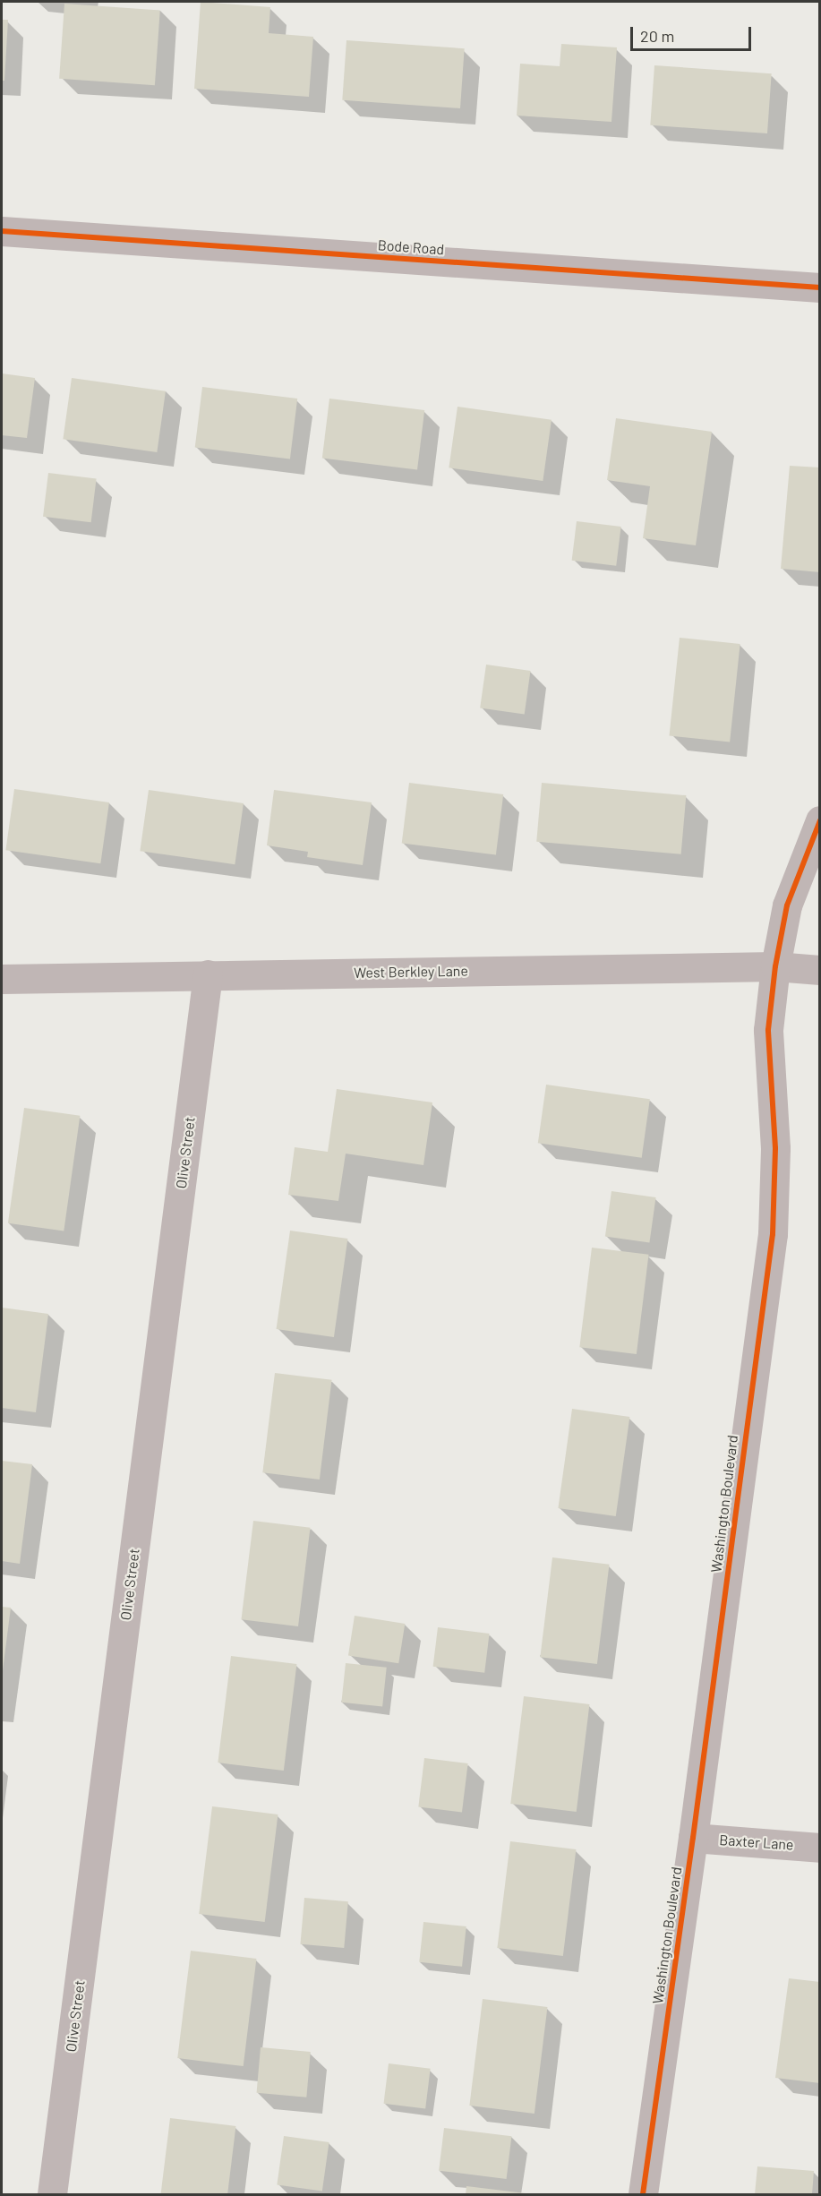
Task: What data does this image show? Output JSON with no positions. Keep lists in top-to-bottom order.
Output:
{
  "streets": {
    "street": [
      "Bode Road",
      "West Berkley Lane",
      "Olive Street",
      "Washington Boulevard",
      "Baxter Lane"
    ]
  },
  "crossings": [
    ["West Berkley Lane", "Olive Street"],
    ["West Berkley Lane", "Washington Boulevard"],
    ["Washington Boulevard", "Baxter Lane"]
  ],
  "scale_bar": "20 m"
}
